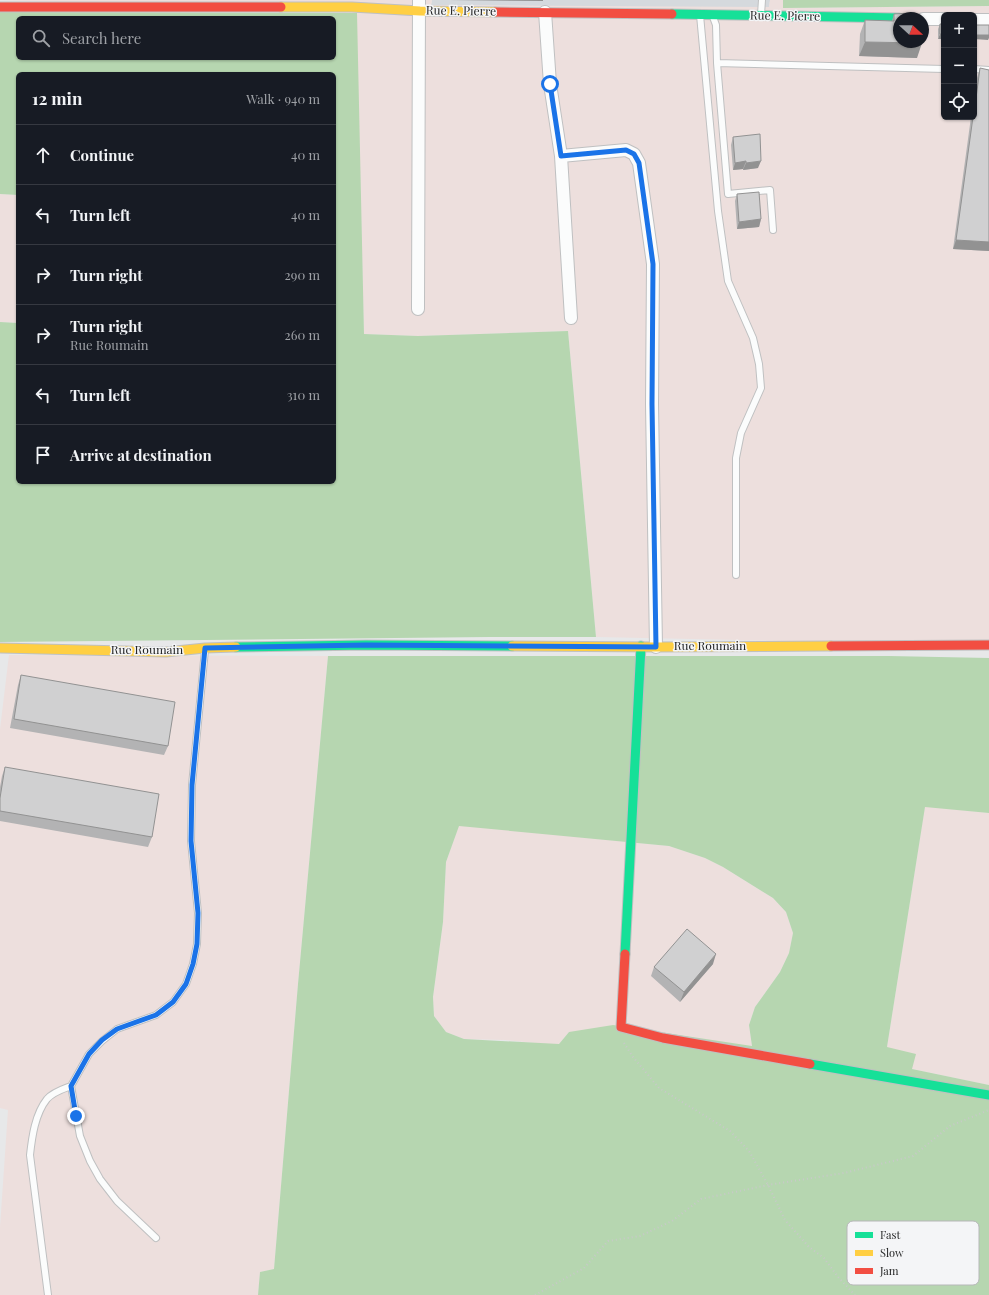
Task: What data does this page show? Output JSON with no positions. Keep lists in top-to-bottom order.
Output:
{
  "streets": {
    "street": ["Rue E. Pierre", "Rue Roumain"]
  },
  "legend": ["Fast", "Slow", "Jam"],
  "north": "right",
  "page": {
    "map_buttons": ["+", "−"],
    "search": "Search here",
    "heading": ["12 min", "Walk · 940 m"],
    "list": [
      ["Continue", "40 m"],
      ["Turn left", "40 m"],
      ["Turn right", "290 m"],
      ["Turn right", "Rue Roumain", "260 m"],
      ["Turn left", "310 m"],
      "Arrive at destination"
    ]
  }
}
